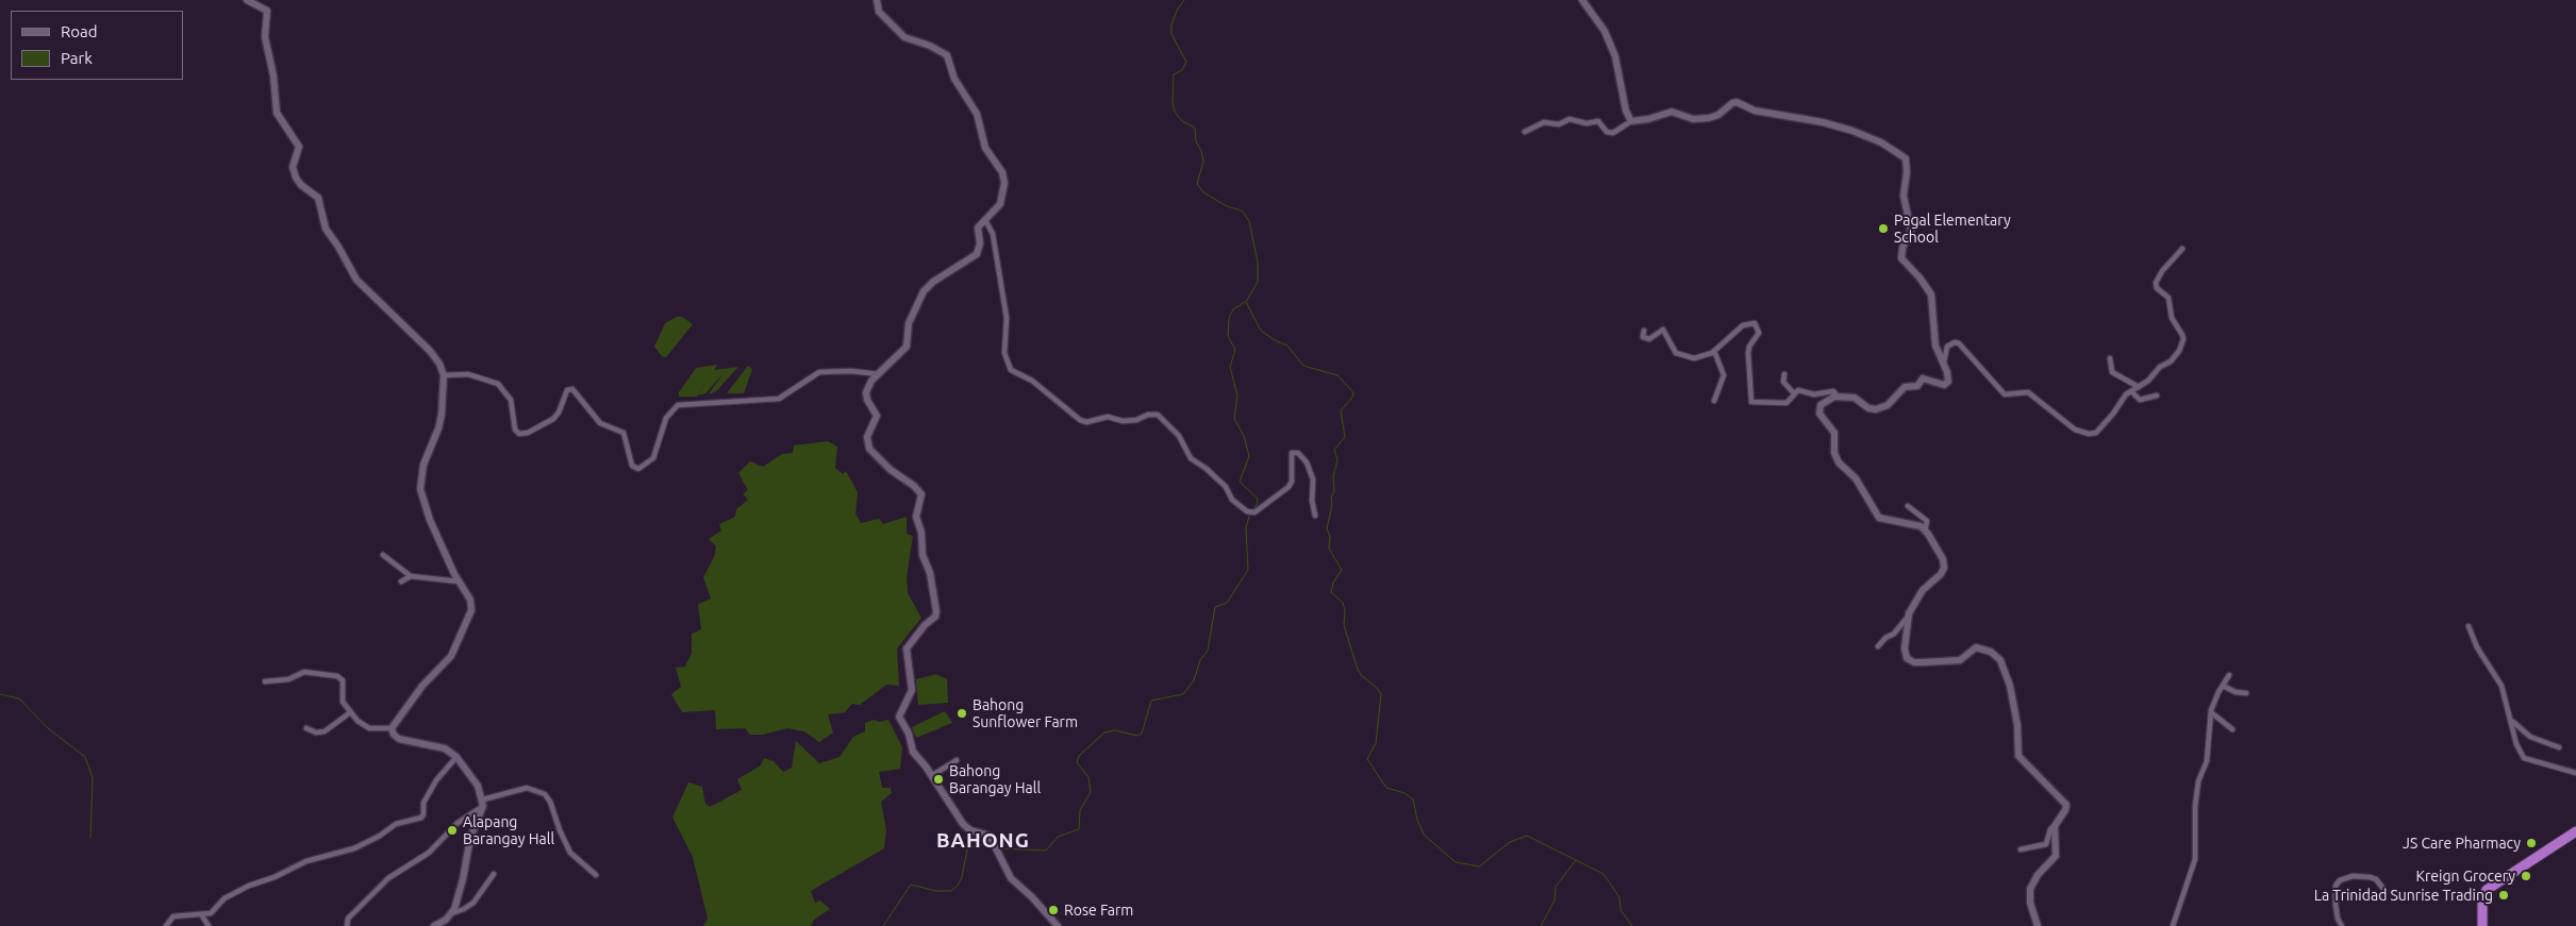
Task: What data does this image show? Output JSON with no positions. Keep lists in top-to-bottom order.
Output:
{
  "districts": ["BAHONG"],
  "places": [
    "Pagal Elementary School",
    "Bahong Sunflower Farm",
    "Bahong Barangay Hall",
    "Alapang Barangay Hall",
    "JS Care Pharmacy",
    "Kreign Grocery",
    "La Trinidad Sunrise Trading",
    "Rose Farm"
  ],
  "legend": ["Road", "Park"]
}
